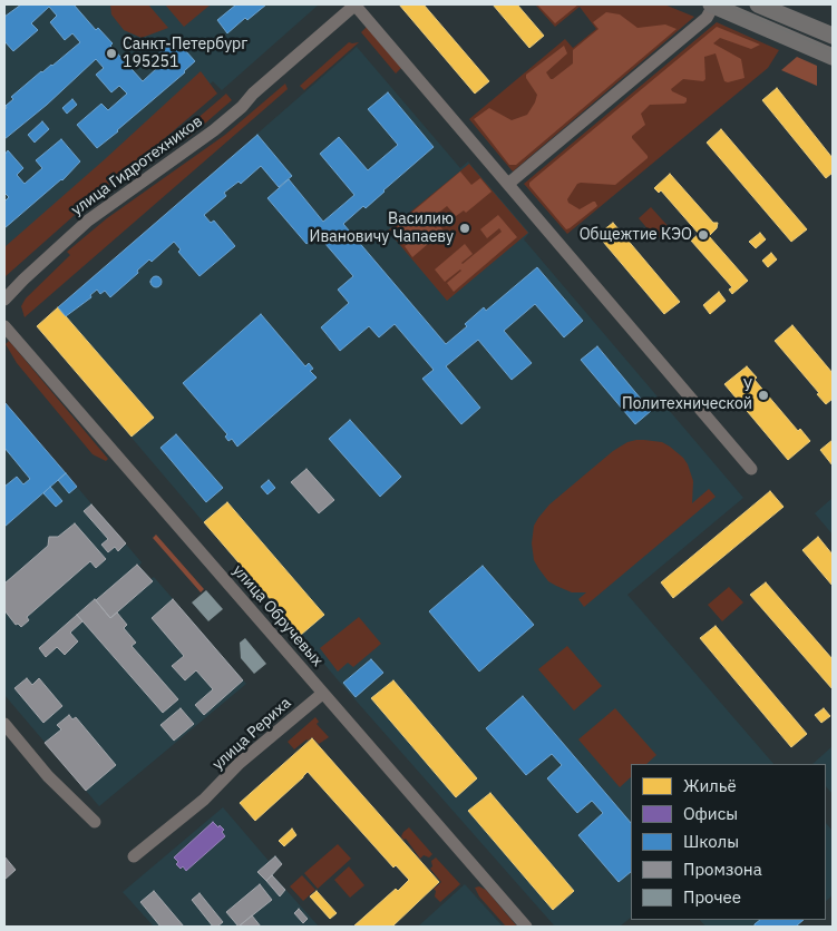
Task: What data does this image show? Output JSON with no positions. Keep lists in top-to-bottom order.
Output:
{
  "streets": {
    "street": ["улица Гидротехников", "улица Обручевых", "улица Рериха"]
  },
  "crossings": [
    ["улица Обручевых", "улица Рериха"]
  ],
  "places": [
    "Санкт-Петербург 195251",
    "Василию Ивановичу Чапаеву",
    "Общежтие КЭО",
    "У Политехнической"
  ],
  "legend": [
    "Жильё",
    "Офисы",
    "Школы",
    "Промзона",
    "Прочее"
  ]
}
